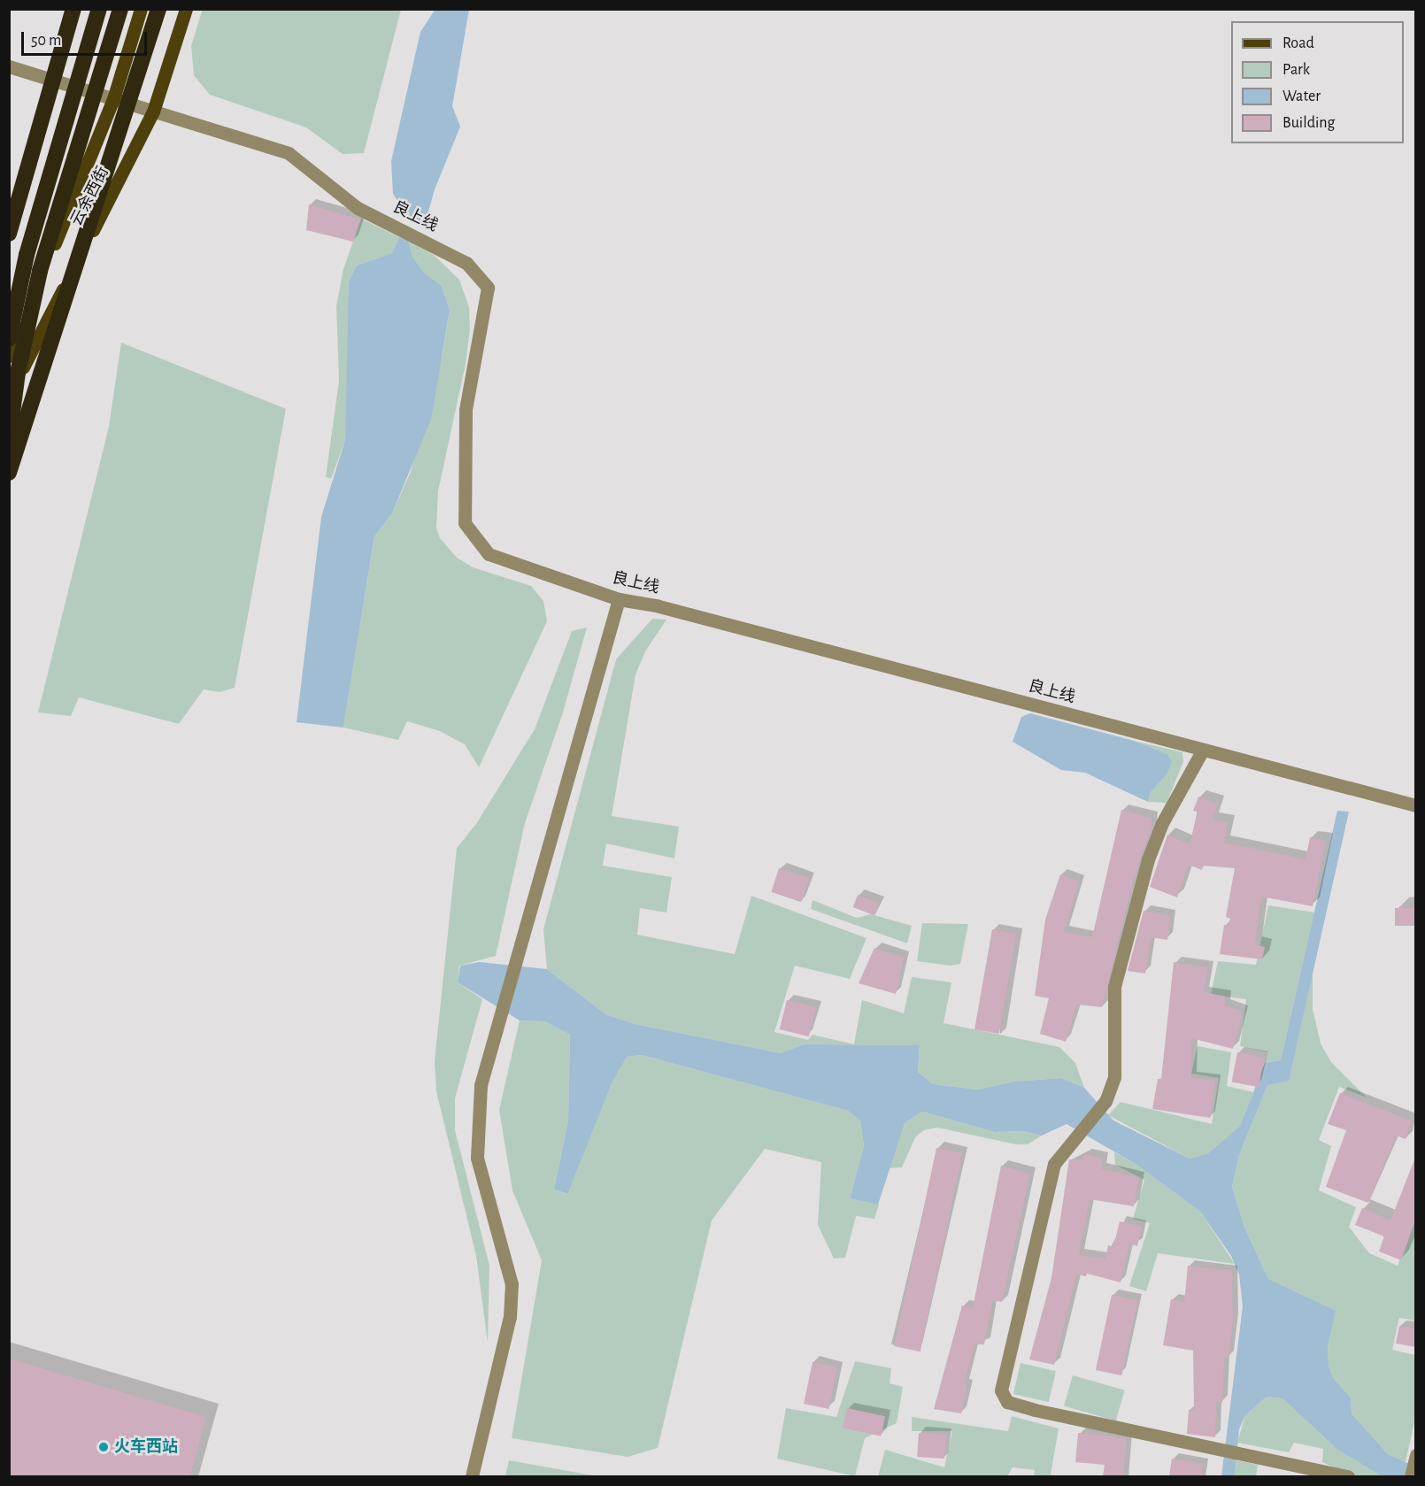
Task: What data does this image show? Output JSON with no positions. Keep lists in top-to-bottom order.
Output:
{
  "streets": {
    "main road": ["云余西街"],
    "street": ["良上线"]
  },
  "crossings": [
    ["云余西街", "良上线"]
  ],
  "places": ["火车西站"],
  "legend": [
    "Road",
    "Park",
    "Water",
    "Building"
  ],
  "scale_bar": "50 m"
}
